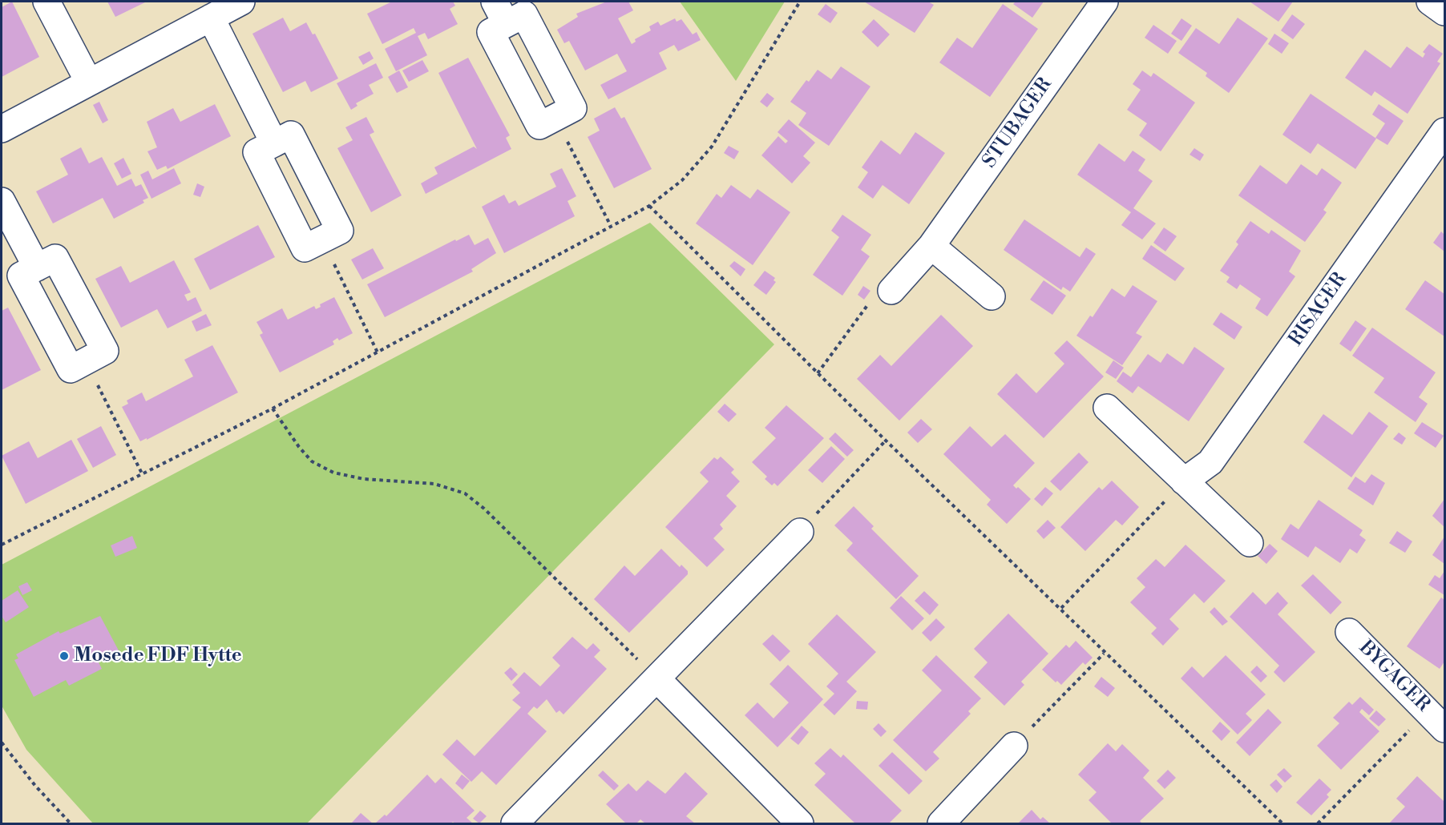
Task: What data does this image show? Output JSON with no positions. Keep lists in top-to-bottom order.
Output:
{
  "streets": {
    "street": ["STUBAGER", "RISAGER", "BYGAGER"]
  },
  "places": ["Mosede FDF Hytte"]
}
